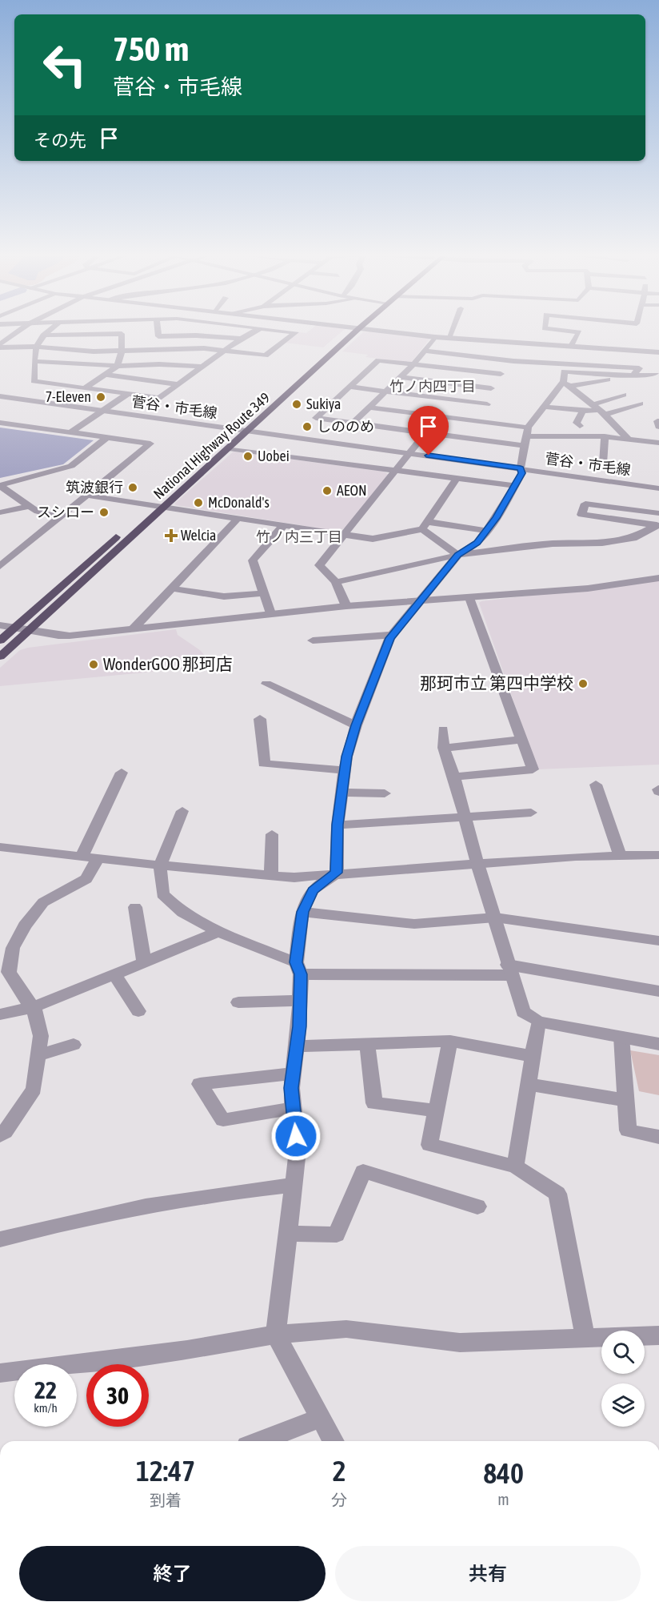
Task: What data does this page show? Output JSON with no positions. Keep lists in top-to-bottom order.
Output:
{
  "streets": {
    "highway": ["National Highway Route 349"],
    "street": ["菅谷・市毛線"]
  },
  "crossings": [
    ["菅谷・市毛線", "National Highway Route 349"]
  ],
  "districts": ["竹ノ内四丁目", "竹ノ内三丁目"],
  "places": {
    "other": [
      "7-Eleven",
      "Sukiya",
      "しののめ",
      "Uobei",
      "筑波銀行",
      "AEON",
      "McDonald's",
      "スシロー",
      "WonderGOO 那珂店",
      "那珂市立 第四中学校"
    ],
    "health": ["Welcia"]
  },
  "page": {
    "turn": ["750 m", "菅谷・市毛線"],
    "then": "その先",
    "speed": "22 km/h",
    "limit": "30",
    "eta": [
      "12:47",
      "到着",
      "2",
      "分",
      "840",
      "m"
    ],
    "buttons": ["終了", "共有"]
  }
}
